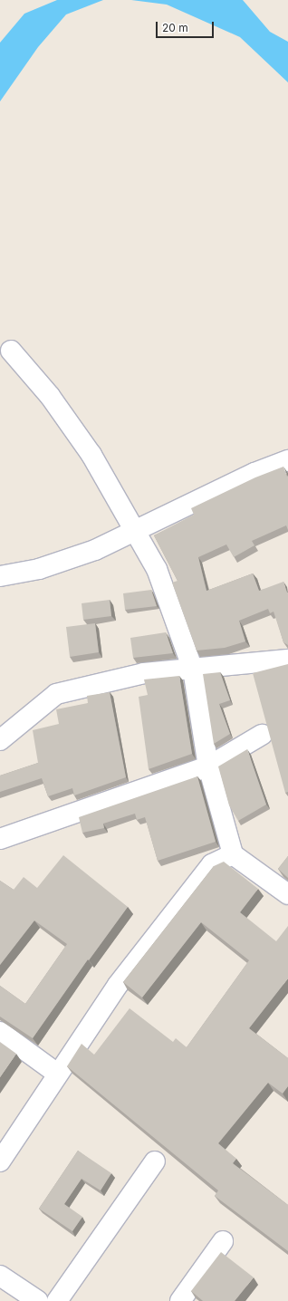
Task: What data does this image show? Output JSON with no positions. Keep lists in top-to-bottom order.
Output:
{
  "scale_bar": "20 m"
}
